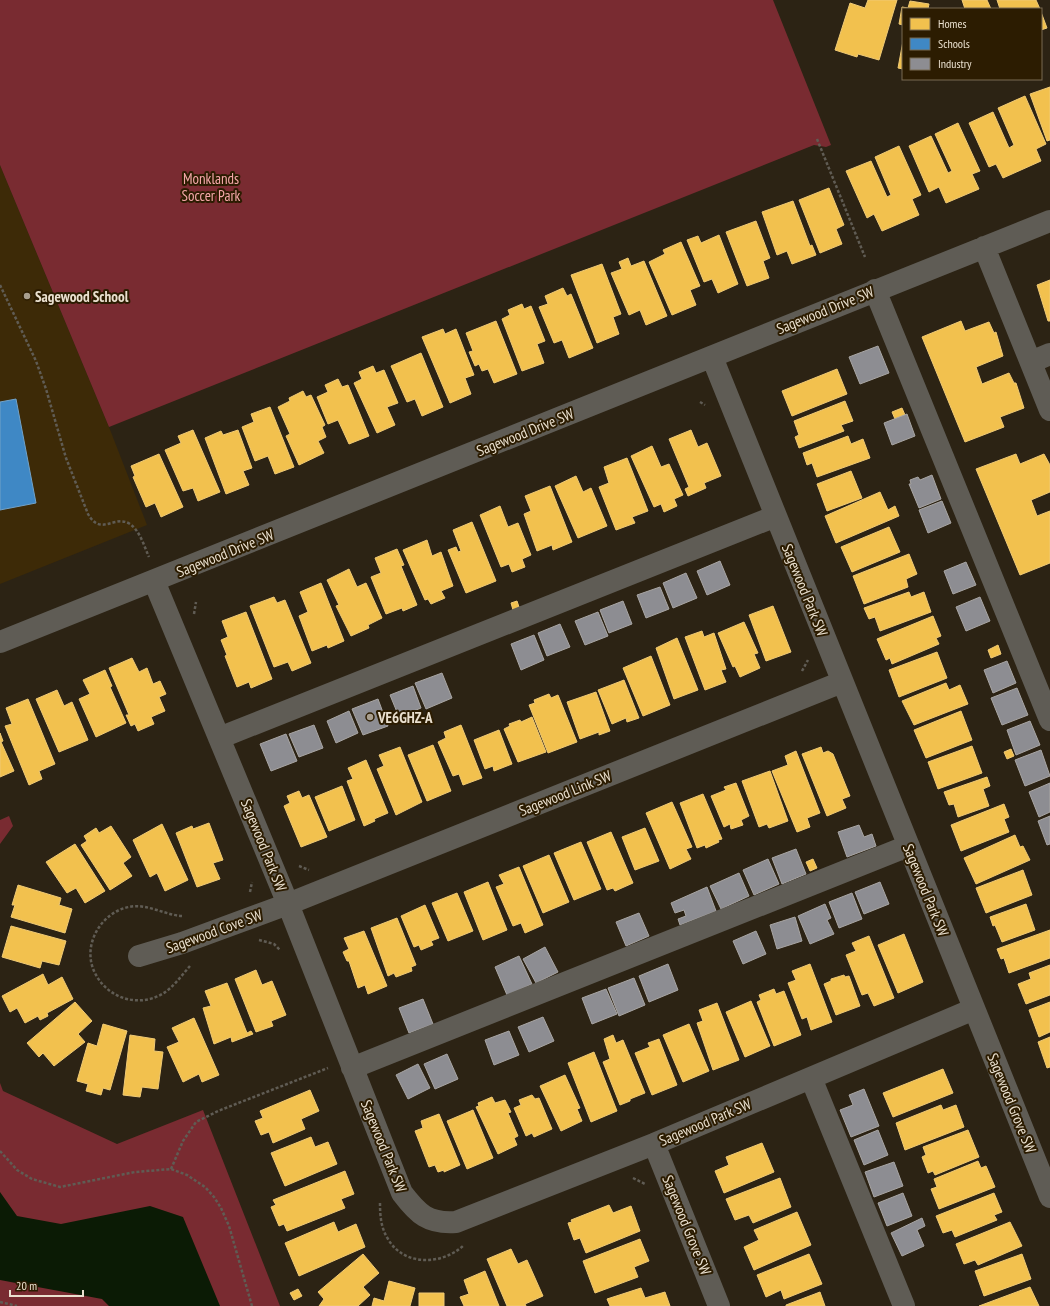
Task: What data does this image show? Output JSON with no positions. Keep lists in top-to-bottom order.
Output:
{
  "streets": {
    "street": [
      "Sagewood Drive SW",
      "Sagewood Park SW",
      "Sagewood Link SW",
      "Sagewood Cove SW",
      "Sagewood Grove SW"
    ]
  },
  "crossings": [
    ["Sagewood Drive SW", "Sagewood Park SW"],
    ["Sagewood Park SW", "Sagewood Link SW"],
    ["Sagewood Park SW", "Sagewood Cove SW"],
    ["Sagewood Park SW", "Sagewood Grove SW"],
    ["Sagewood Link SW", "Sagewood Cove SW"]
  ],
  "parks": ["Monklands Soccer Park"],
  "places": ["Sagewood School", "VE6GHZ-A"],
  "legend": ["Homes", "Schools", "Industry"],
  "scale_bar": "20 m"
}
